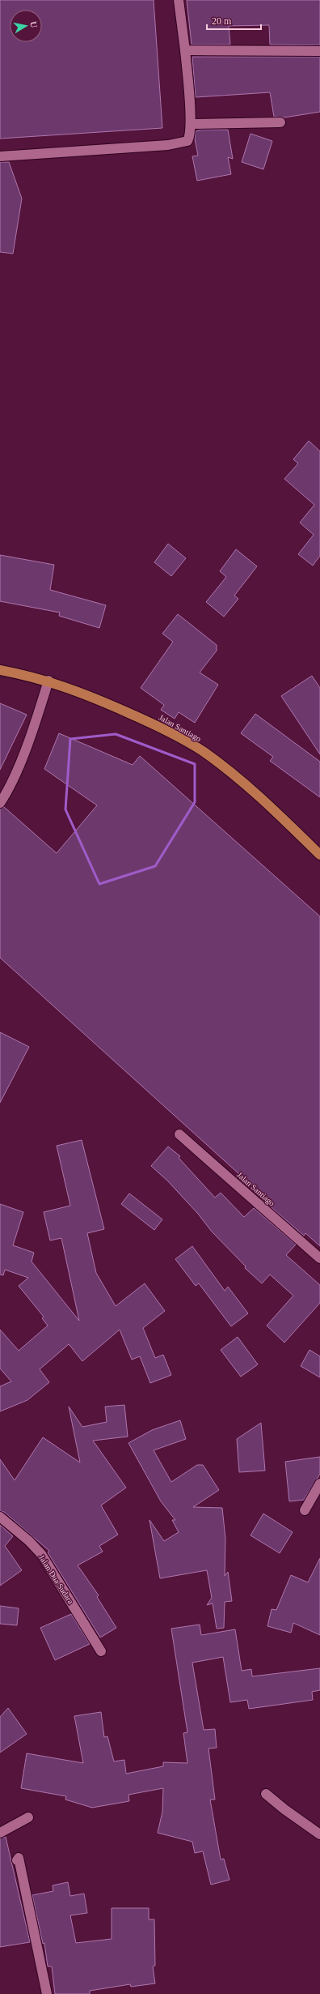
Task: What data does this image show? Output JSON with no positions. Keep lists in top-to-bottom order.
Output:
{
  "streets": {
    "highway": ["Jalan Santiago"],
    "street": ["Jalan Dua Sudara"]
  },
  "scale_bar": "20 m",
  "north": "right"
}
